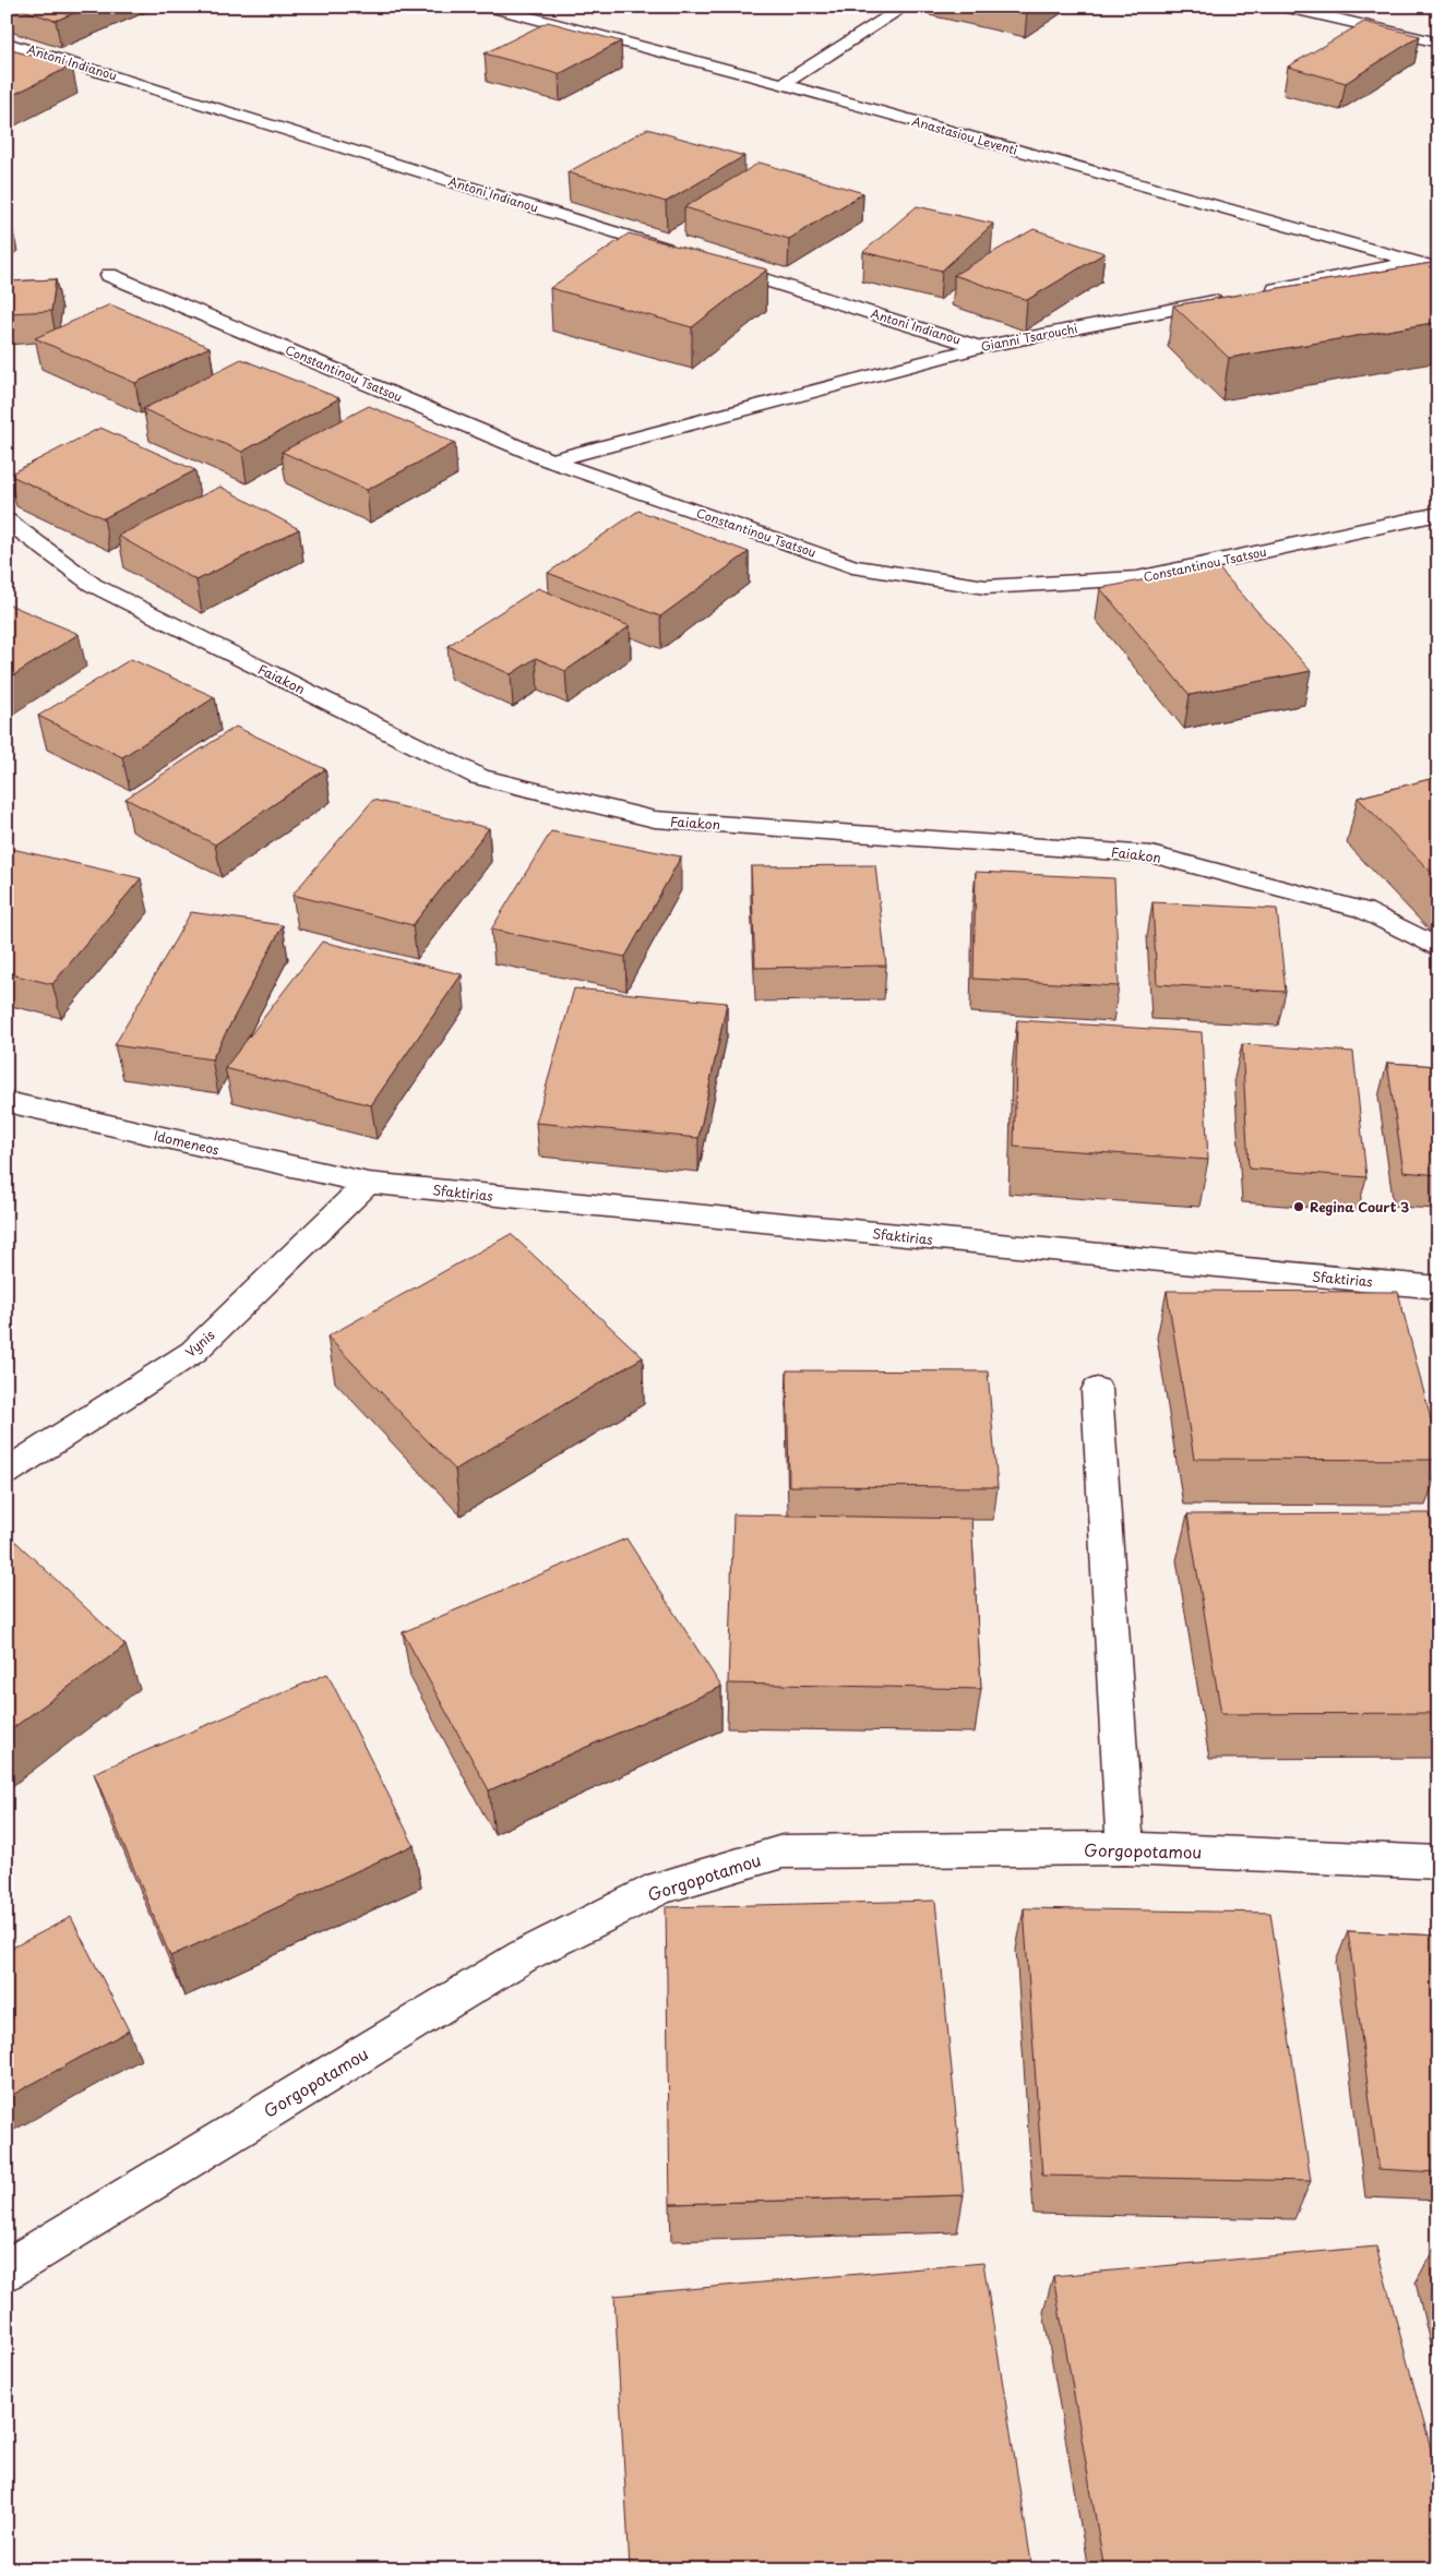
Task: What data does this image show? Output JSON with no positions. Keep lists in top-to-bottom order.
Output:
{
  "streets": {
    "street": [
      "Antoni Indianou",
      "Anastasiou Leventi",
      "Gianni Tsarouchi",
      "Constantinou Tsatsou",
      "Faiakon",
      "Idomeneos",
      "Sfaktirias",
      "Vynis",
      "Gorgopotamou"
    ]
  },
  "crossings": [
    ["Antoni Indianou", "Gianni Tsarouchi"],
    ["Gianni Tsarouchi", "Constantinou Tsatsou"],
    ["Idomeneos", "Sfaktirias"],
    ["Idomeneos", "Vynis"],
    ["Sfaktirias", "Vynis"]
  ],
  "places": ["Regina Court 3"]
}
